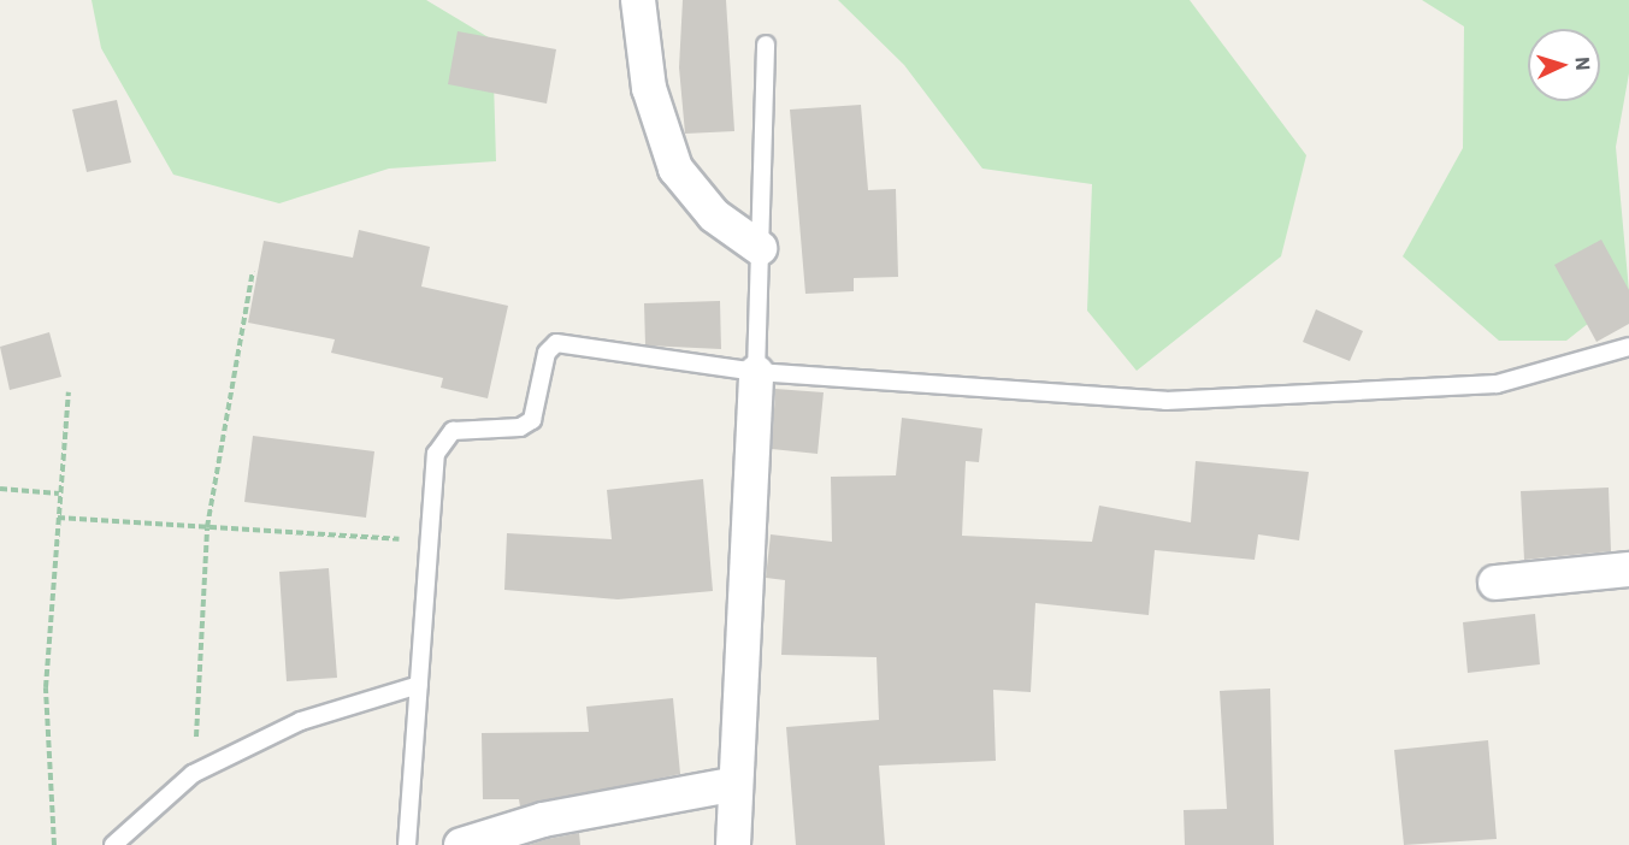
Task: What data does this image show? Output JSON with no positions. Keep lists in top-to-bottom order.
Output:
{
  "north": "right"
}
